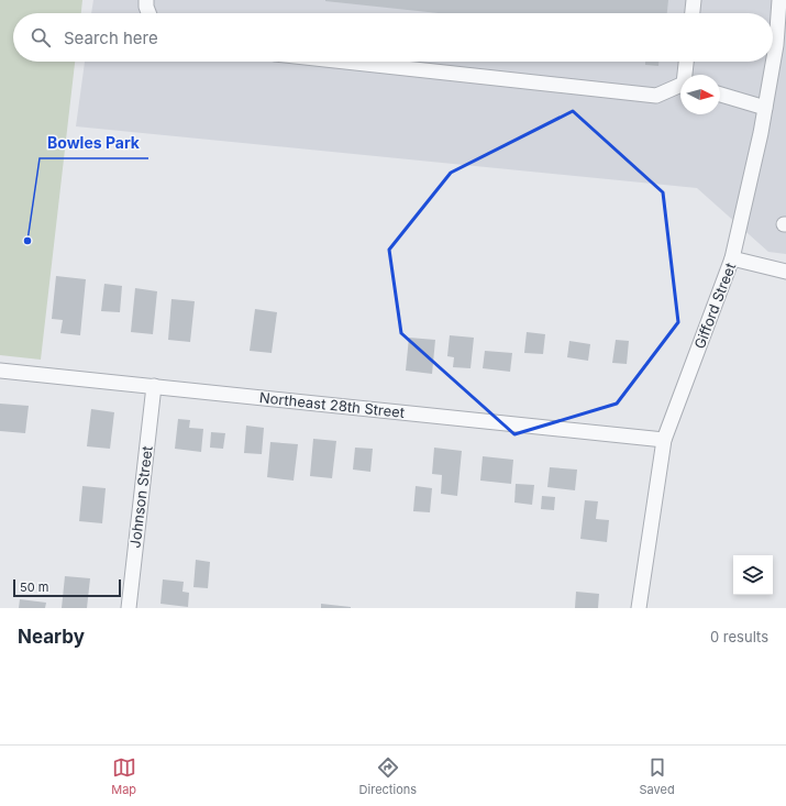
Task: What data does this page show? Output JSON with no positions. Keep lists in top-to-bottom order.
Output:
{
  "streets": {
    "street": ["Gifford Street", "Northeast 28th Street", "Johnson Street"]
  },
  "crossings": [
    ["Gifford Street", "Northeast 28th Street"],
    ["Northeast 28th Street", "Johnson Street"]
  ],
  "places": ["Bowles Park"],
  "scale_bar": "50 m",
  "north": "right",
  "page": {
    "search": "Search here",
    "scale": "50 m",
    "heading": ["Nearby", "0 results"],
    "nav": ["Map", "Directions", "Saved"]
  }
}
